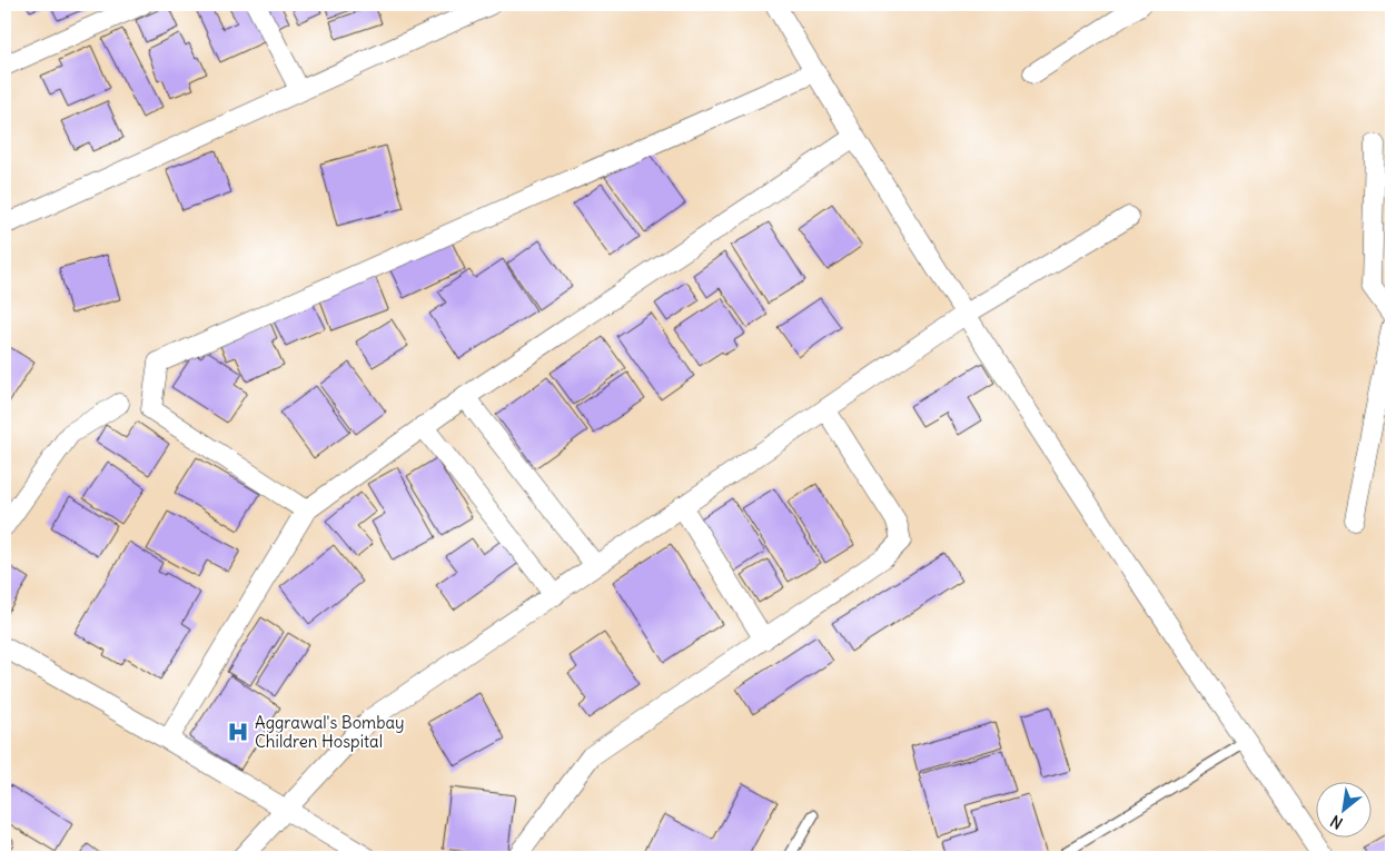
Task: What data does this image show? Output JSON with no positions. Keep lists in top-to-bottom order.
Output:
{
  "places": {
    "hospital": ["Aggrawal's Bombay Children Hospital"]
  },
  "north": "bottom left"
}
